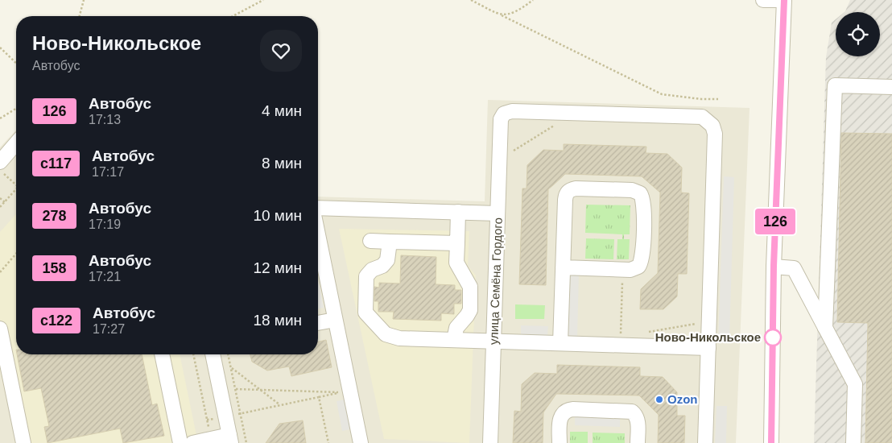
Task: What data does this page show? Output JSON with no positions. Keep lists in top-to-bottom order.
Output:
{
  "streets": {
    "street": ["улица Семёна Гордого"]
  },
  "places": ["Ново-Никольское", "Ozon"],
  "lines": ["bus line 126"],
  "page": {
    "on_map": "126",
    "heading": ["Ново-Никольское", "Автобус"],
    "list": [
      {
        "mark": "126",
        "name": "Автобус",
        "note": "17:13",
        "value": "4 мин"
      },
      {
        "mark": "с117",
        "name": "Автобус",
        "note": "17:17",
        "value": "8 мин"
      },
      {
        "mark": "278",
        "name": "Автобус",
        "note": "17:19",
        "value": "10 мин"
      },
      {
        "mark": "158",
        "name": "Автобус",
        "note": "17:21",
        "value": "12 мин"
      },
      {
        "mark": "с122",
        "name": "Автобус",
        "note": "17:27",
        "value": "18 мин"
      }
    ]
  }
}
